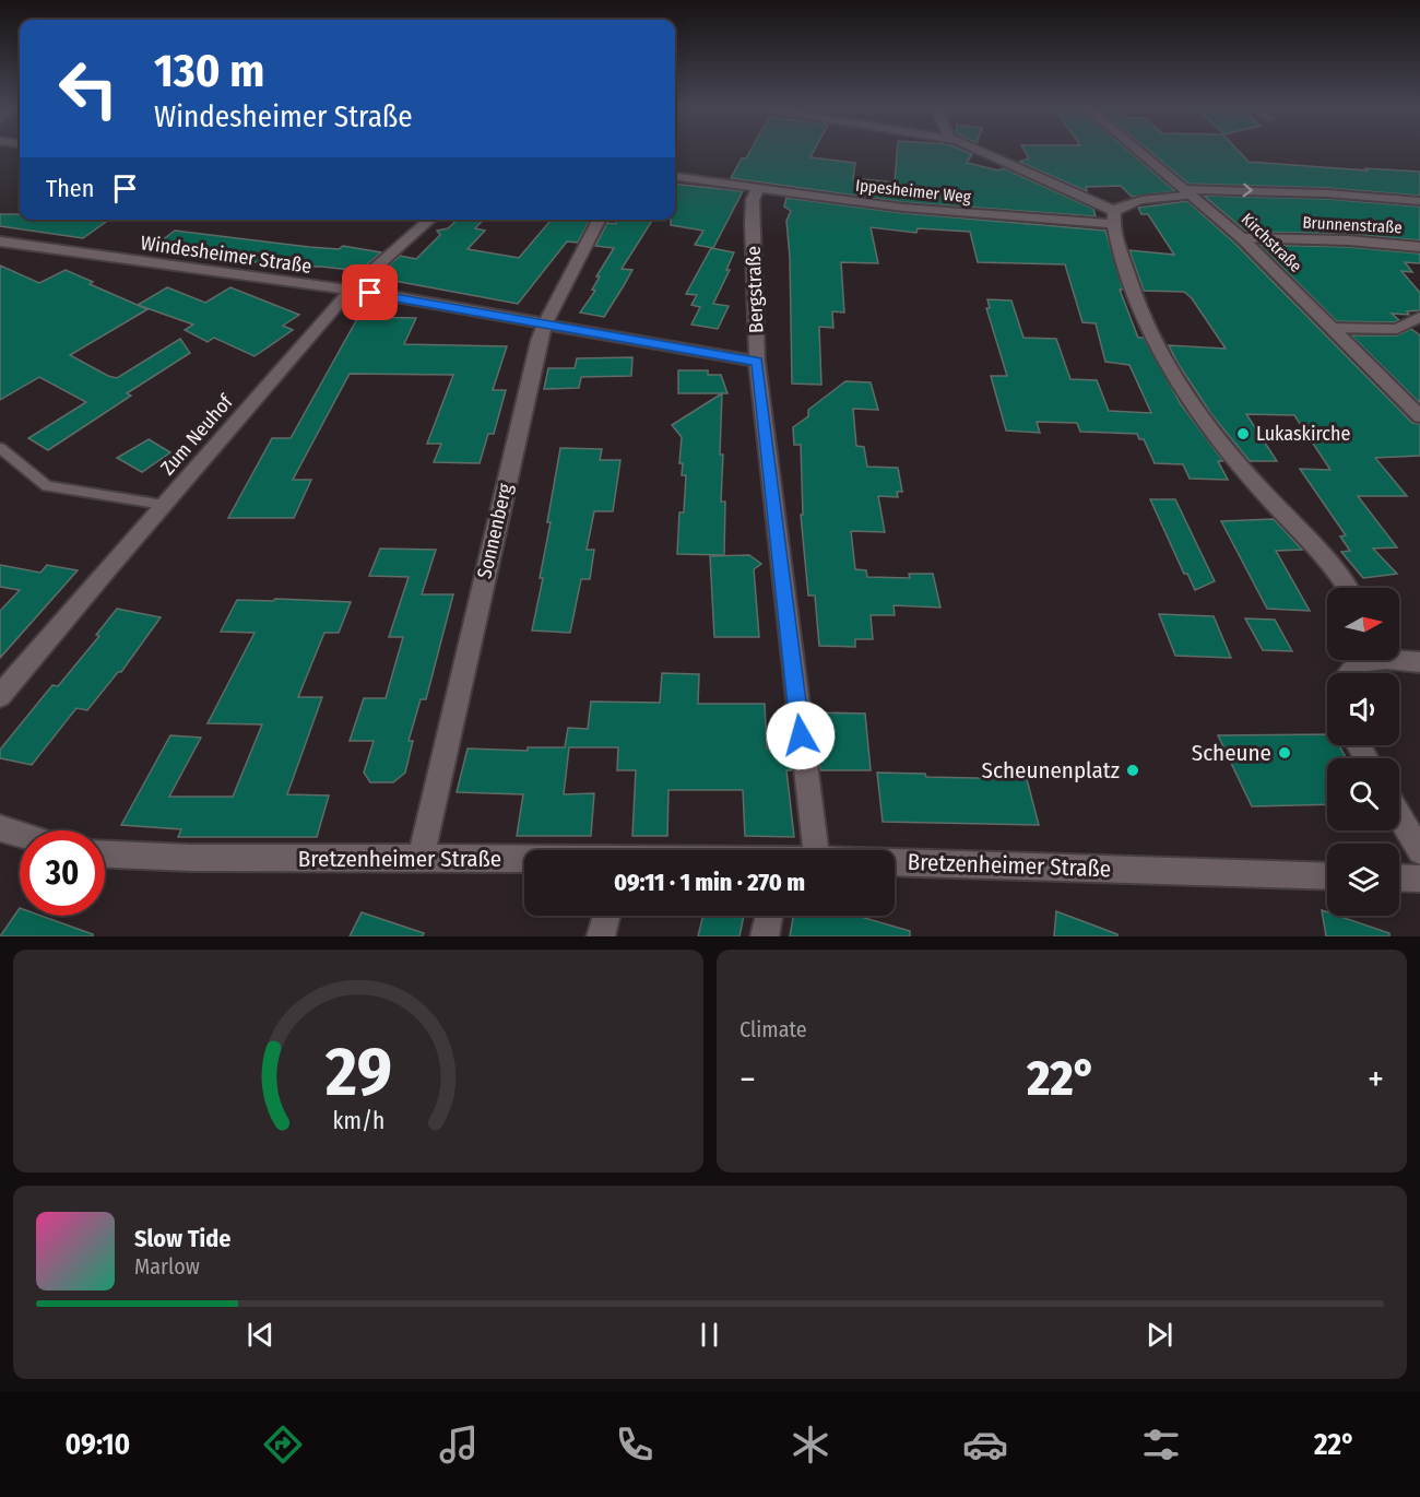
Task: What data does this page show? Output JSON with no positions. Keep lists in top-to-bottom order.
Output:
{
  "streets": {
    "street": [
      "Ippesheimer Weg",
      "Brunnenstraße",
      "Kirchstraße",
      "Windesheimer Straße",
      "Bergstraße",
      "Zum Neuhof",
      "Sonnenberg",
      "Bretzenheimer Straße"
    ]
  },
  "crossings": [
    ["Ippesheimer Weg", "Bergstraße"],
    ["Brunnenstraße", "Kirchstraße"],
    ["Windesheimer Straße", "Bergstraße"],
    ["Windesheimer Straße", "Zum Neuhof"],
    ["Windesheimer Straße", "Sonnenberg"],
    ["Sonnenberg", "Bretzenheimer Straße"]
  ],
  "places": ["Lukaskirche", "Scheune", "Scheunenplatz"],
  "north": "right",
  "page": {
    "turn": ["130 m", "Windesheimer Straße"],
    "then": "Then",
    "limit": "30",
    "trip": "09:11 · 1 min · 270 m",
    "tile": "Climate",
    "heat": ["−", "22°", "+"],
    "song": ["Slow Tide", "Marlow"],
    "tabs": ["09:10", "22°"],
    "gauge": ["29", "km/h"]
  }
}
